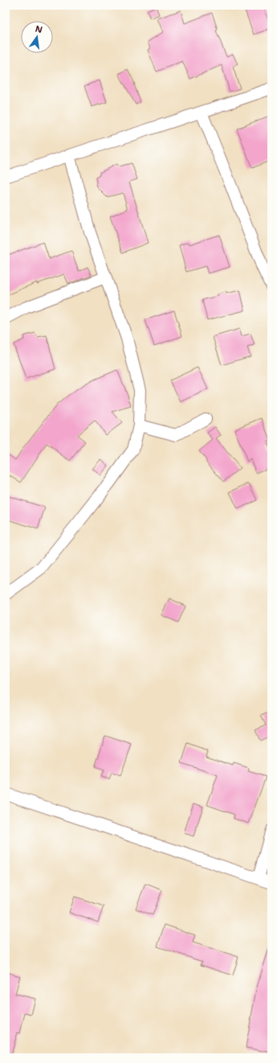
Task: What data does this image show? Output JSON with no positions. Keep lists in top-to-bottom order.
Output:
{
  "north": "top"
}
